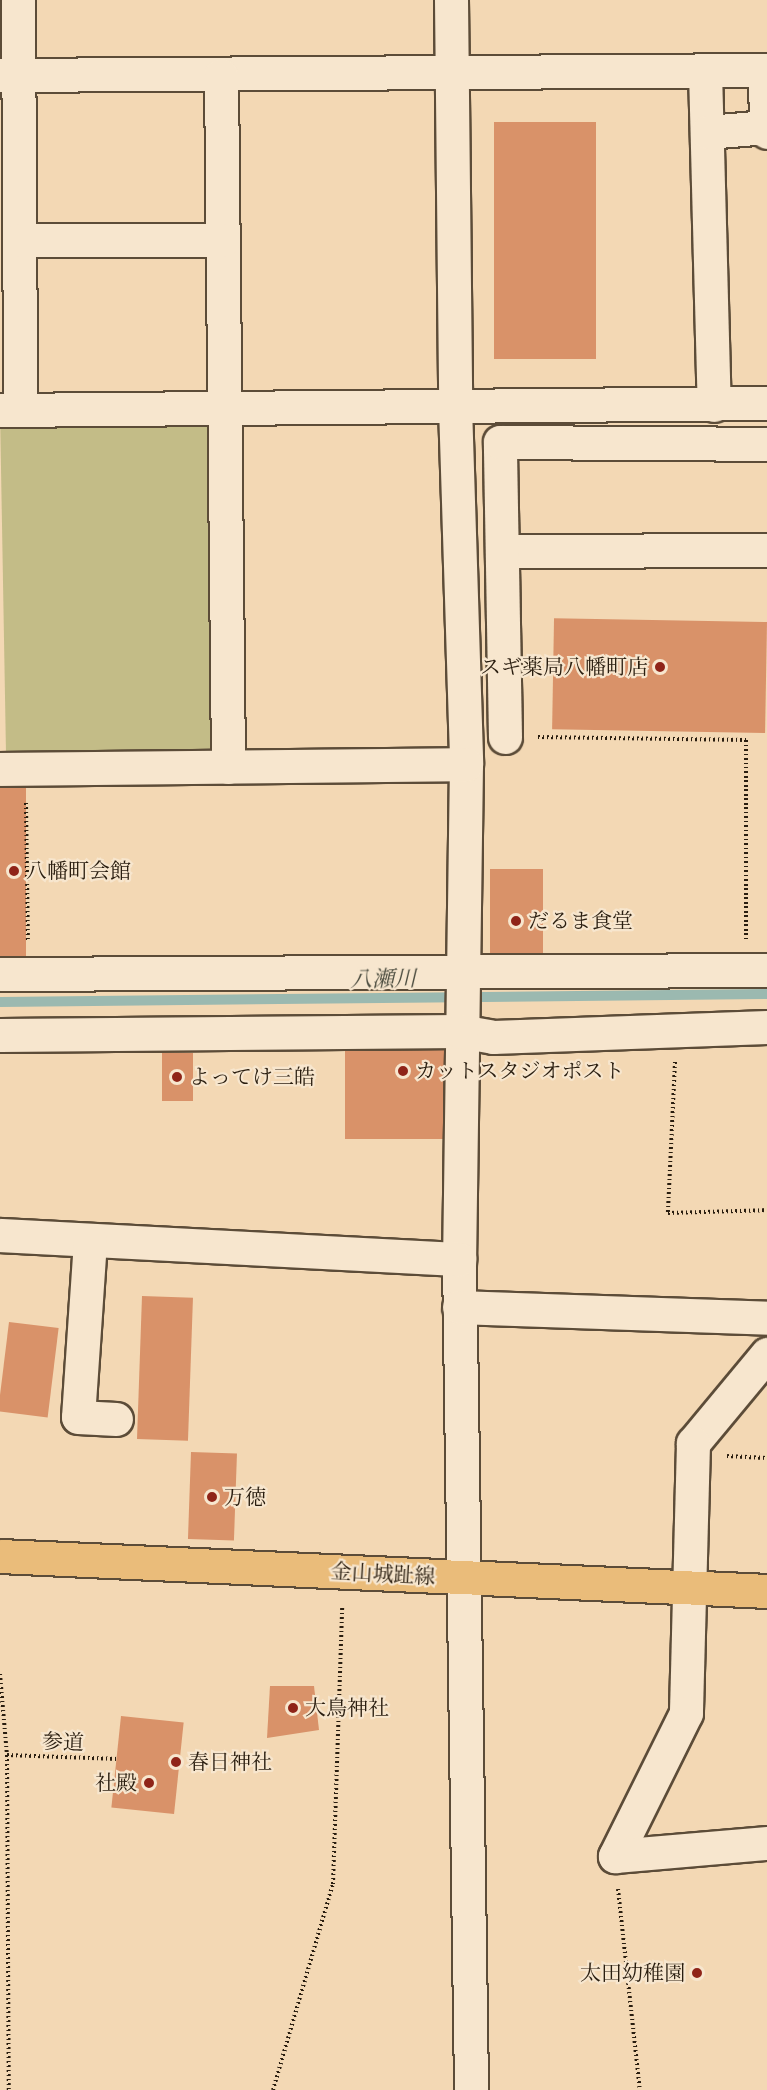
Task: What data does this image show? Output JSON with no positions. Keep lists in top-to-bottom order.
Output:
{
  "streets": {
    "main road": ["金山城趾線"],
    "path": ["参道"]
  },
  "water": ["八瀬川"],
  "places": [
    "スギ薬局八幡町店",
    "八幡町会館",
    "だるま食堂",
    "カットスタジオポスト",
    "よってけ三皓",
    "万徳",
    "大鳥神社",
    "春日神社",
    "社殿",
    "太田幼稚園"
  ]
}
